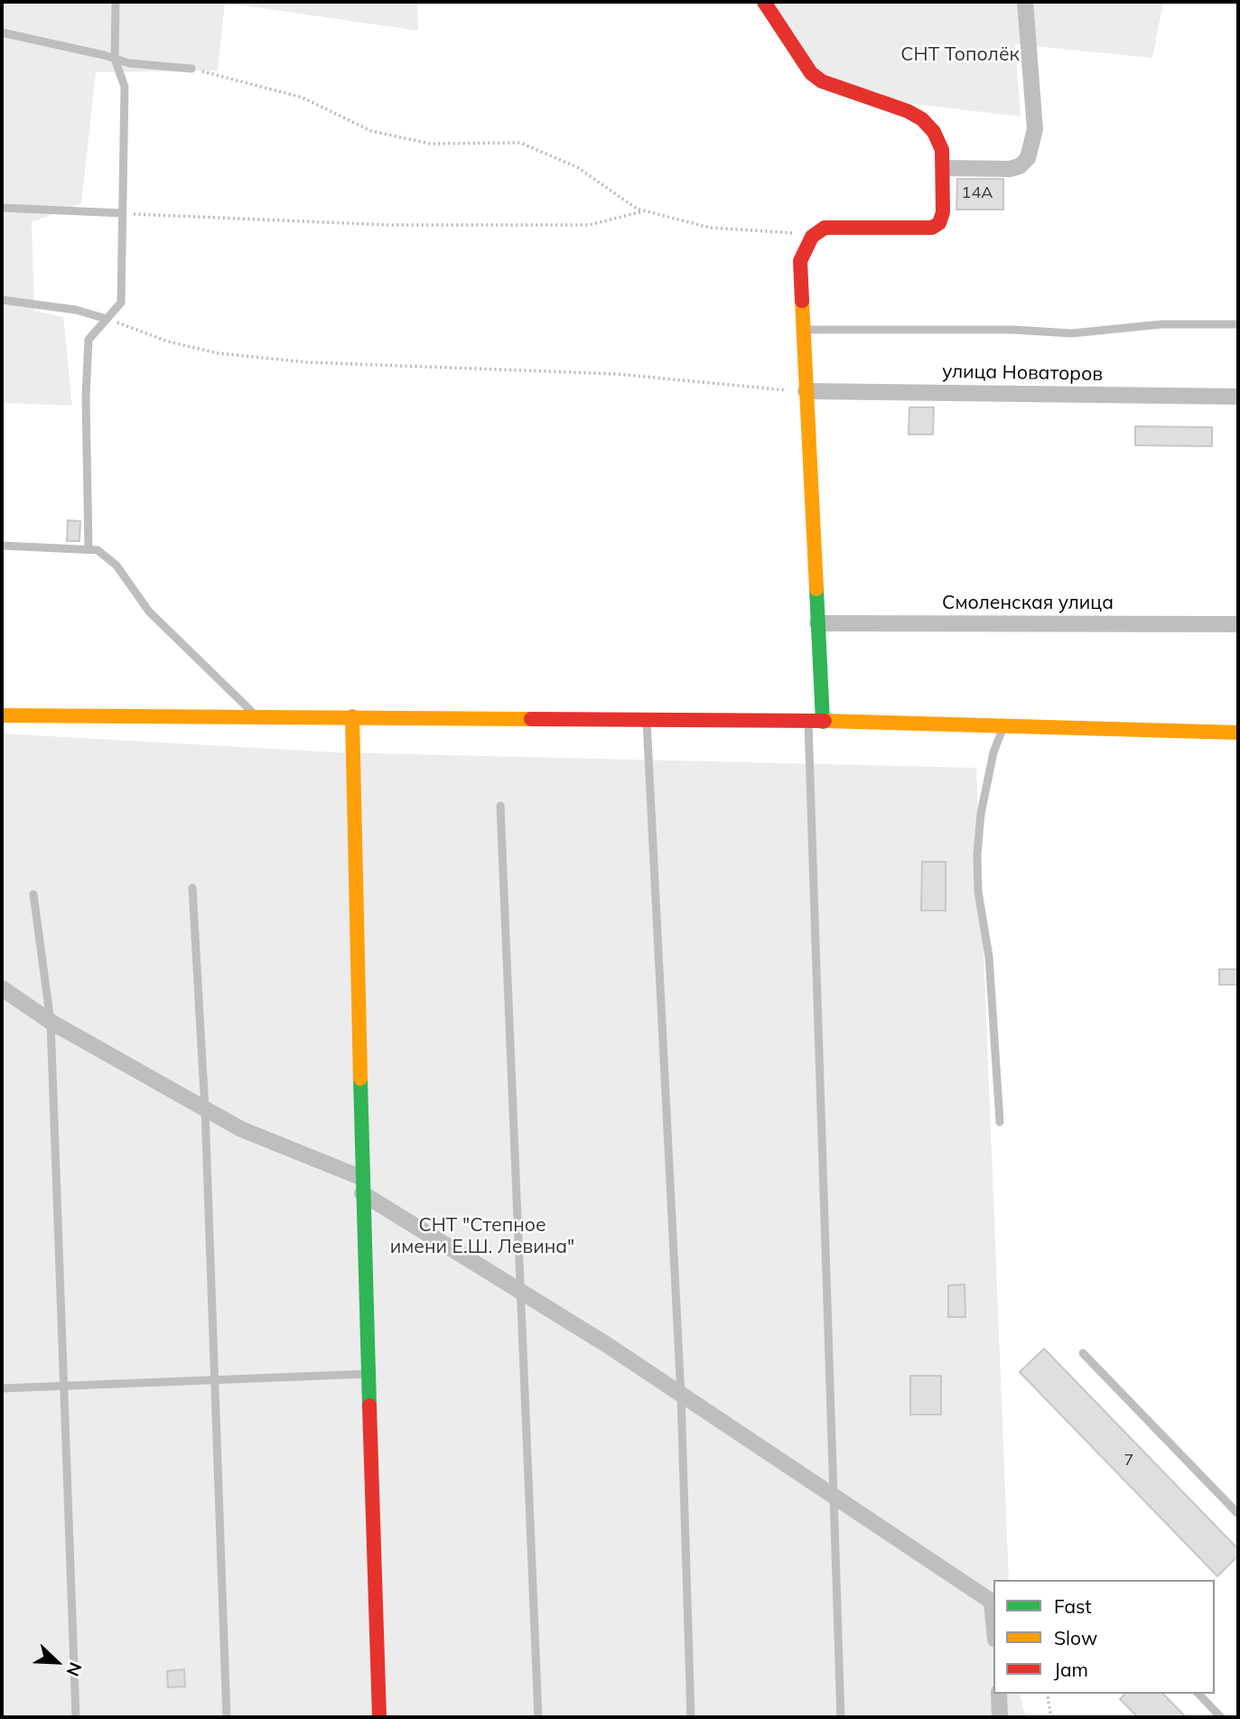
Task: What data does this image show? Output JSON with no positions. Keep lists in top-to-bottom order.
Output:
{
  "streets": {
    "street": ["улица Новаторов", "Смоленская улица"]
  },
  "parks": ["СНТ Тополёк", "СНТ \"Степное имени Е.Ш. Левина\""],
  "house_numbers": ["14А", "7"],
  "legend": ["Fast", "Slow", "Jam"],
  "north": "bottom right"
}
